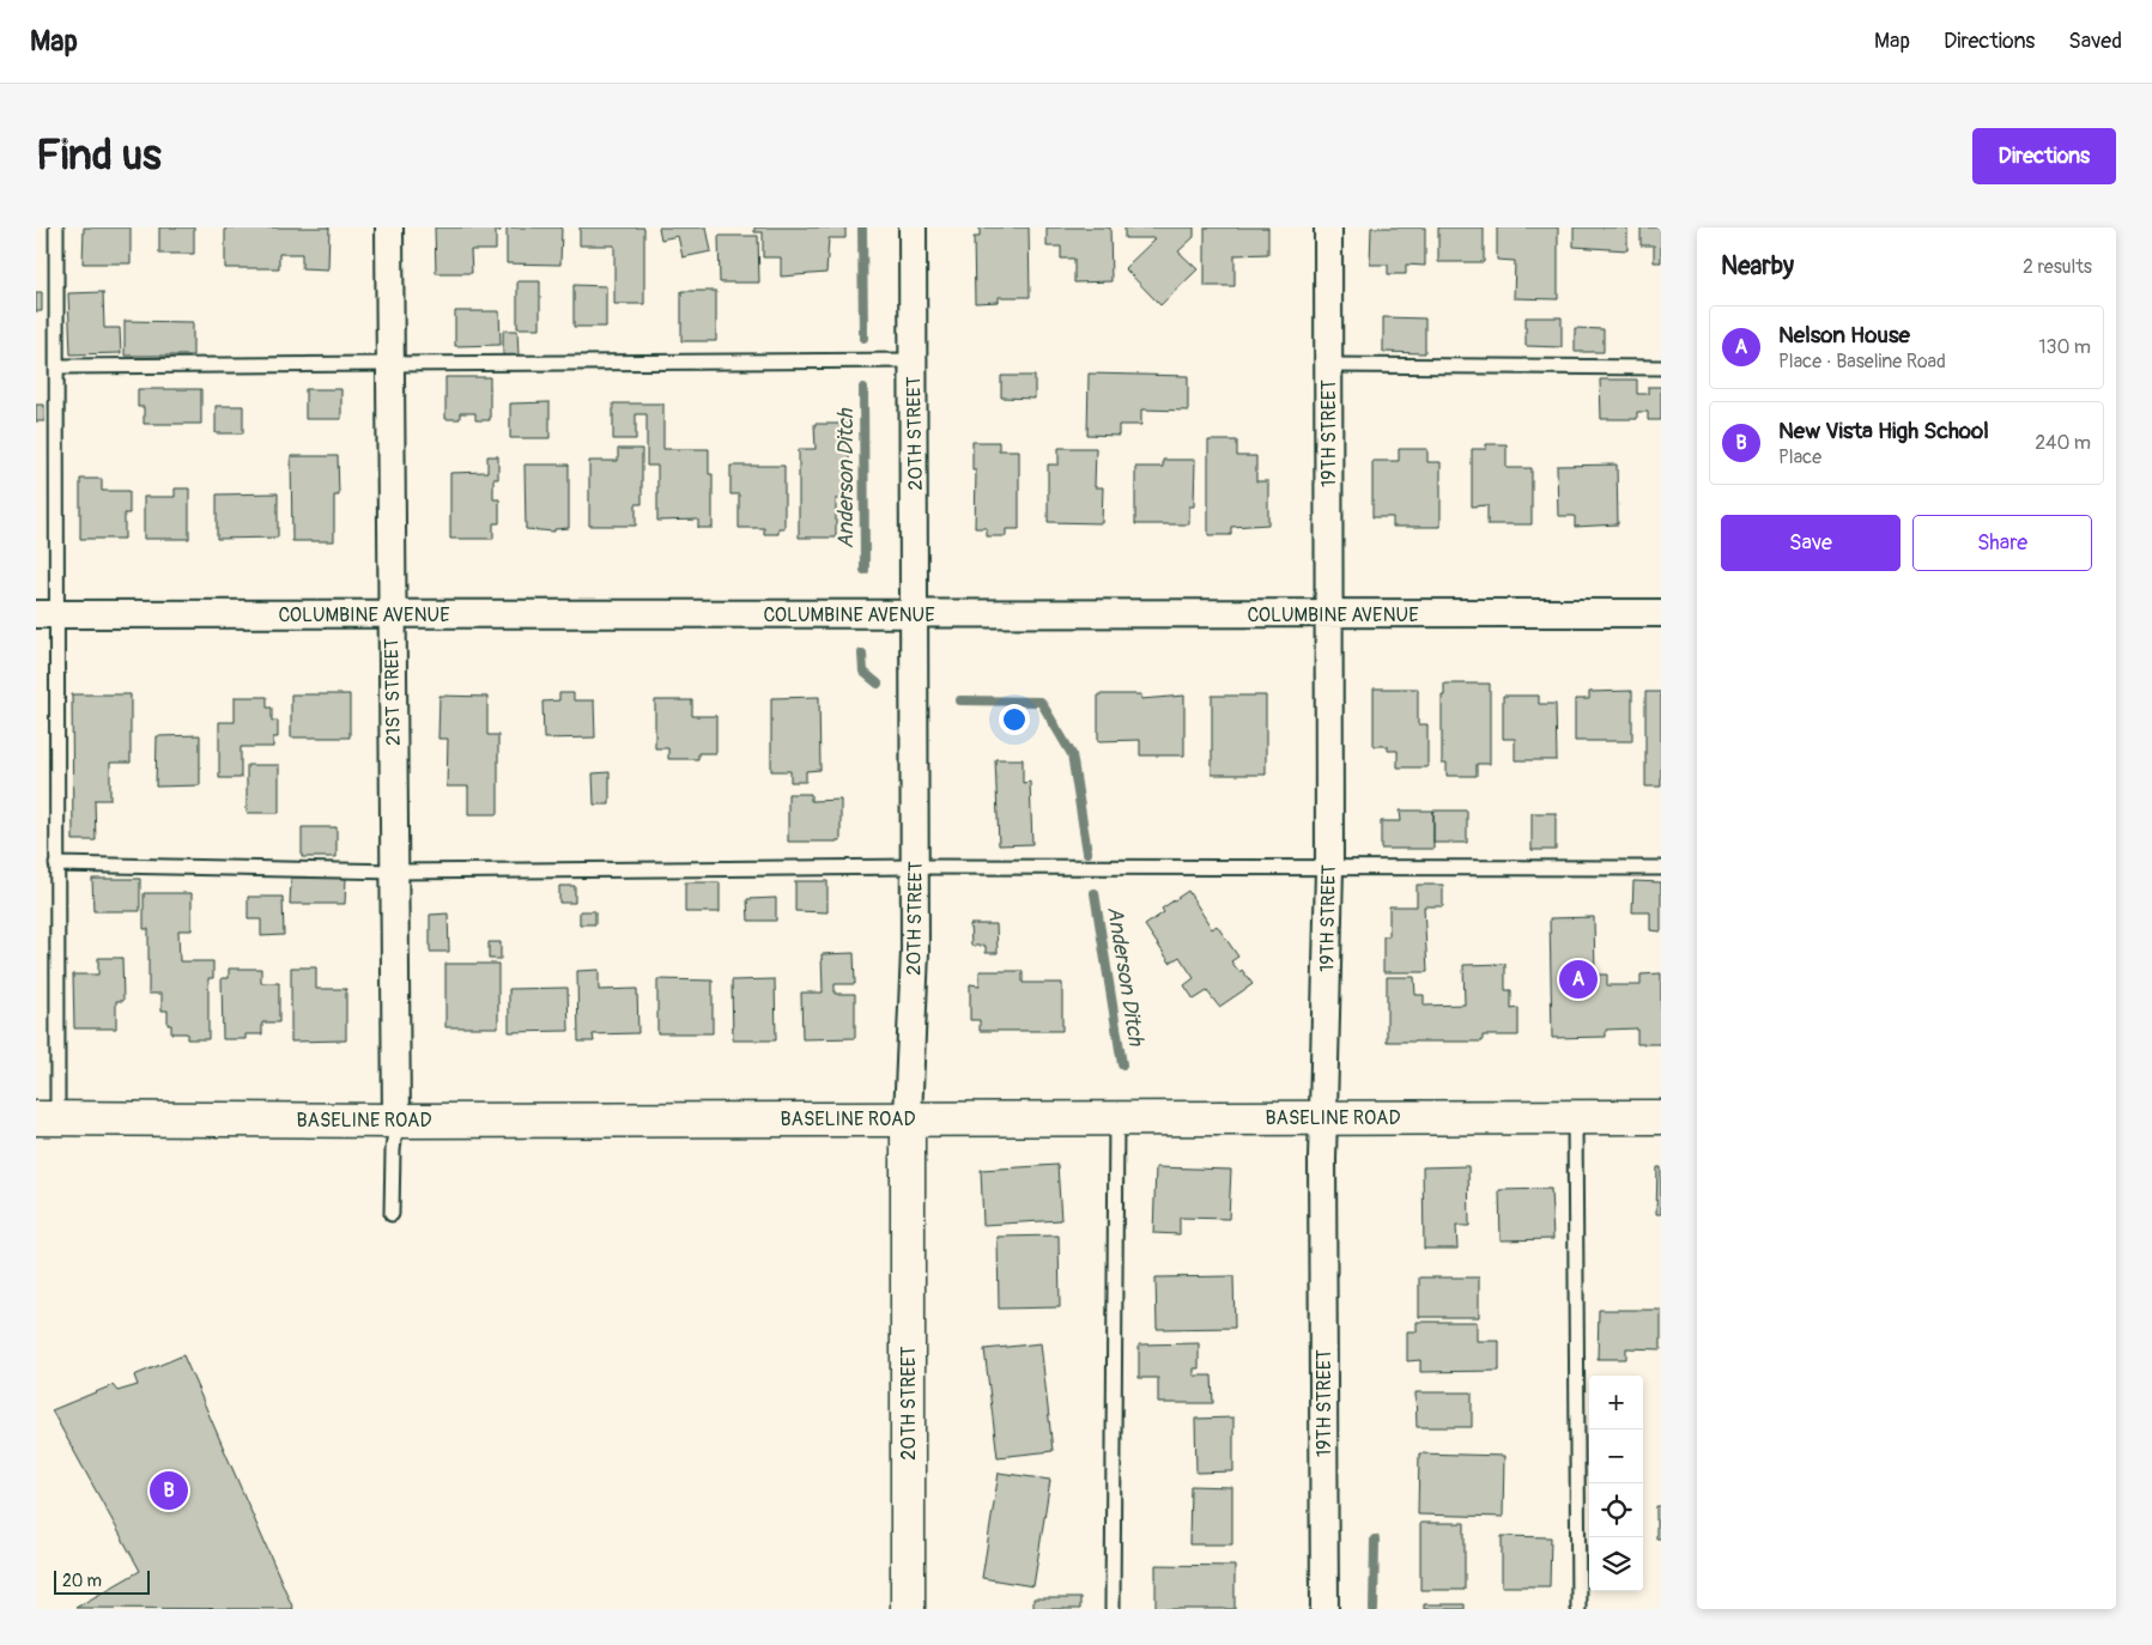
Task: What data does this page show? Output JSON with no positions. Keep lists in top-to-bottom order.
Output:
{
  "streets": {
    "street": [
      "20TH STREET",
      "19TH STREET",
      "COLUMBINE AVENUE",
      "21ST STREET",
      "BASELINE ROAD"
    ]
  },
  "crossings": [
    ["20TH STREET", "COLUMBINE AVENUE"],
    ["20TH STREET", "BASELINE ROAD"],
    ["19TH STREET", "COLUMBINE AVENUE"],
    ["19TH STREET", "BASELINE ROAD"],
    ["COLUMBINE AVENUE", "21ST STREET"],
    ["21ST STREET", "BASELINE ROAD"]
  ],
  "water": ["Anderson Ditch"],
  "scale_bar": "20 m",
  "page": {
    "header": "Map",
    "nav": ["Map", "Directions", "Saved"],
    "buttons": [
      "Directions",
      ["Save", "Share"]
    ],
    "title": "Find us",
    "heading": ["Nearby", "2 results"],
    "list": [
      {
        "mark": "A",
        "name": "Nelson House",
        "note": "Place · Baseline Road",
        "value": "130 m"
      },
      {
        "mark": "B",
        "name": "New Vista High School",
        "note": "Place",
        "value": "240 m"
      }
    ],
    "pins": ["A", "B"],
    "map_buttons": ["+", "−"],
    "scale": "20 m"
  }
}
